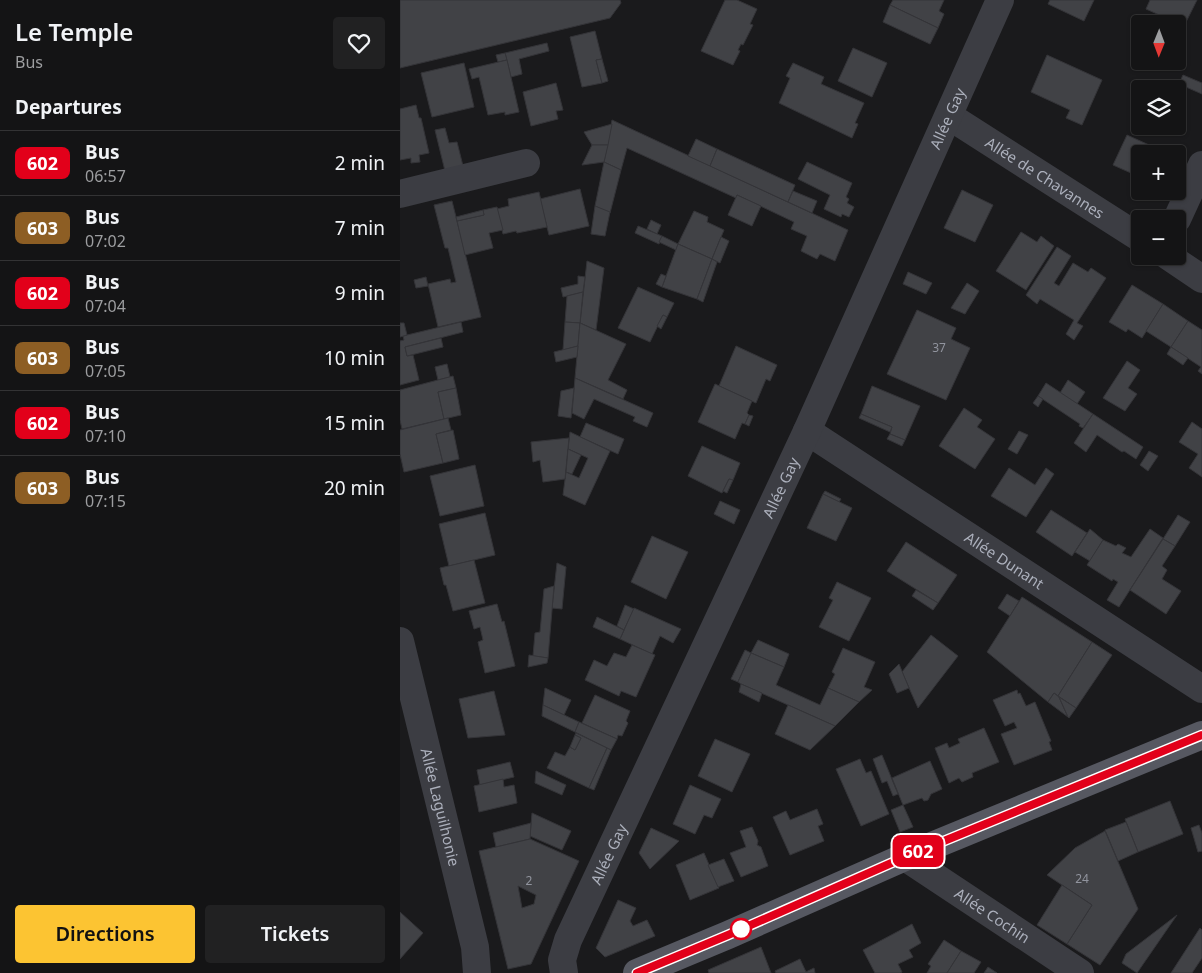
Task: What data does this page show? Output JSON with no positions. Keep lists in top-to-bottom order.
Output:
{
  "streets": {
    "street": [
      "Allée Gay",
      "Allée de Chavannes",
      "Allée Dunant",
      "Allée Laguilhonie",
      "Allée Cochin"
    ]
  },
  "crossings": [
    ["Allée Gay", "Allée de Chavannes"],
    ["Allée Gay", "Allée Dunant"]
  ],
  "lines": ["bus line 602"],
  "house_numbers": ["37", "24", "2"],
  "north": "bottom",
  "page": {
    "heading": [
      ["Le Temple", "Bus"],
      "Departures"
    ],
    "on_map": "602",
    "map_buttons": ["+", "−"],
    "list": [
      {
        "mark": "602",
        "name": "Bus",
        "note": "06:57",
        "value": "2 min"
      },
      {
        "mark": "603",
        "name": "Bus",
        "note": "07:02",
        "value": "7 min"
      },
      {
        "mark": "602",
        "name": "Bus",
        "note": "07:04",
        "value": "9 min"
      },
      {
        "mark": "603",
        "name": "Bus",
        "note": "07:05",
        "value": "10 min"
      },
      {
        "mark": "602",
        "name": "Bus",
        "note": "07:10",
        "value": "15 min"
      },
      {
        "mark": "603",
        "name": "Bus",
        "note": "07:15",
        "value": "20 min"
      }
    ],
    "buttons": ["Directions", "Tickets"]
  }
}
